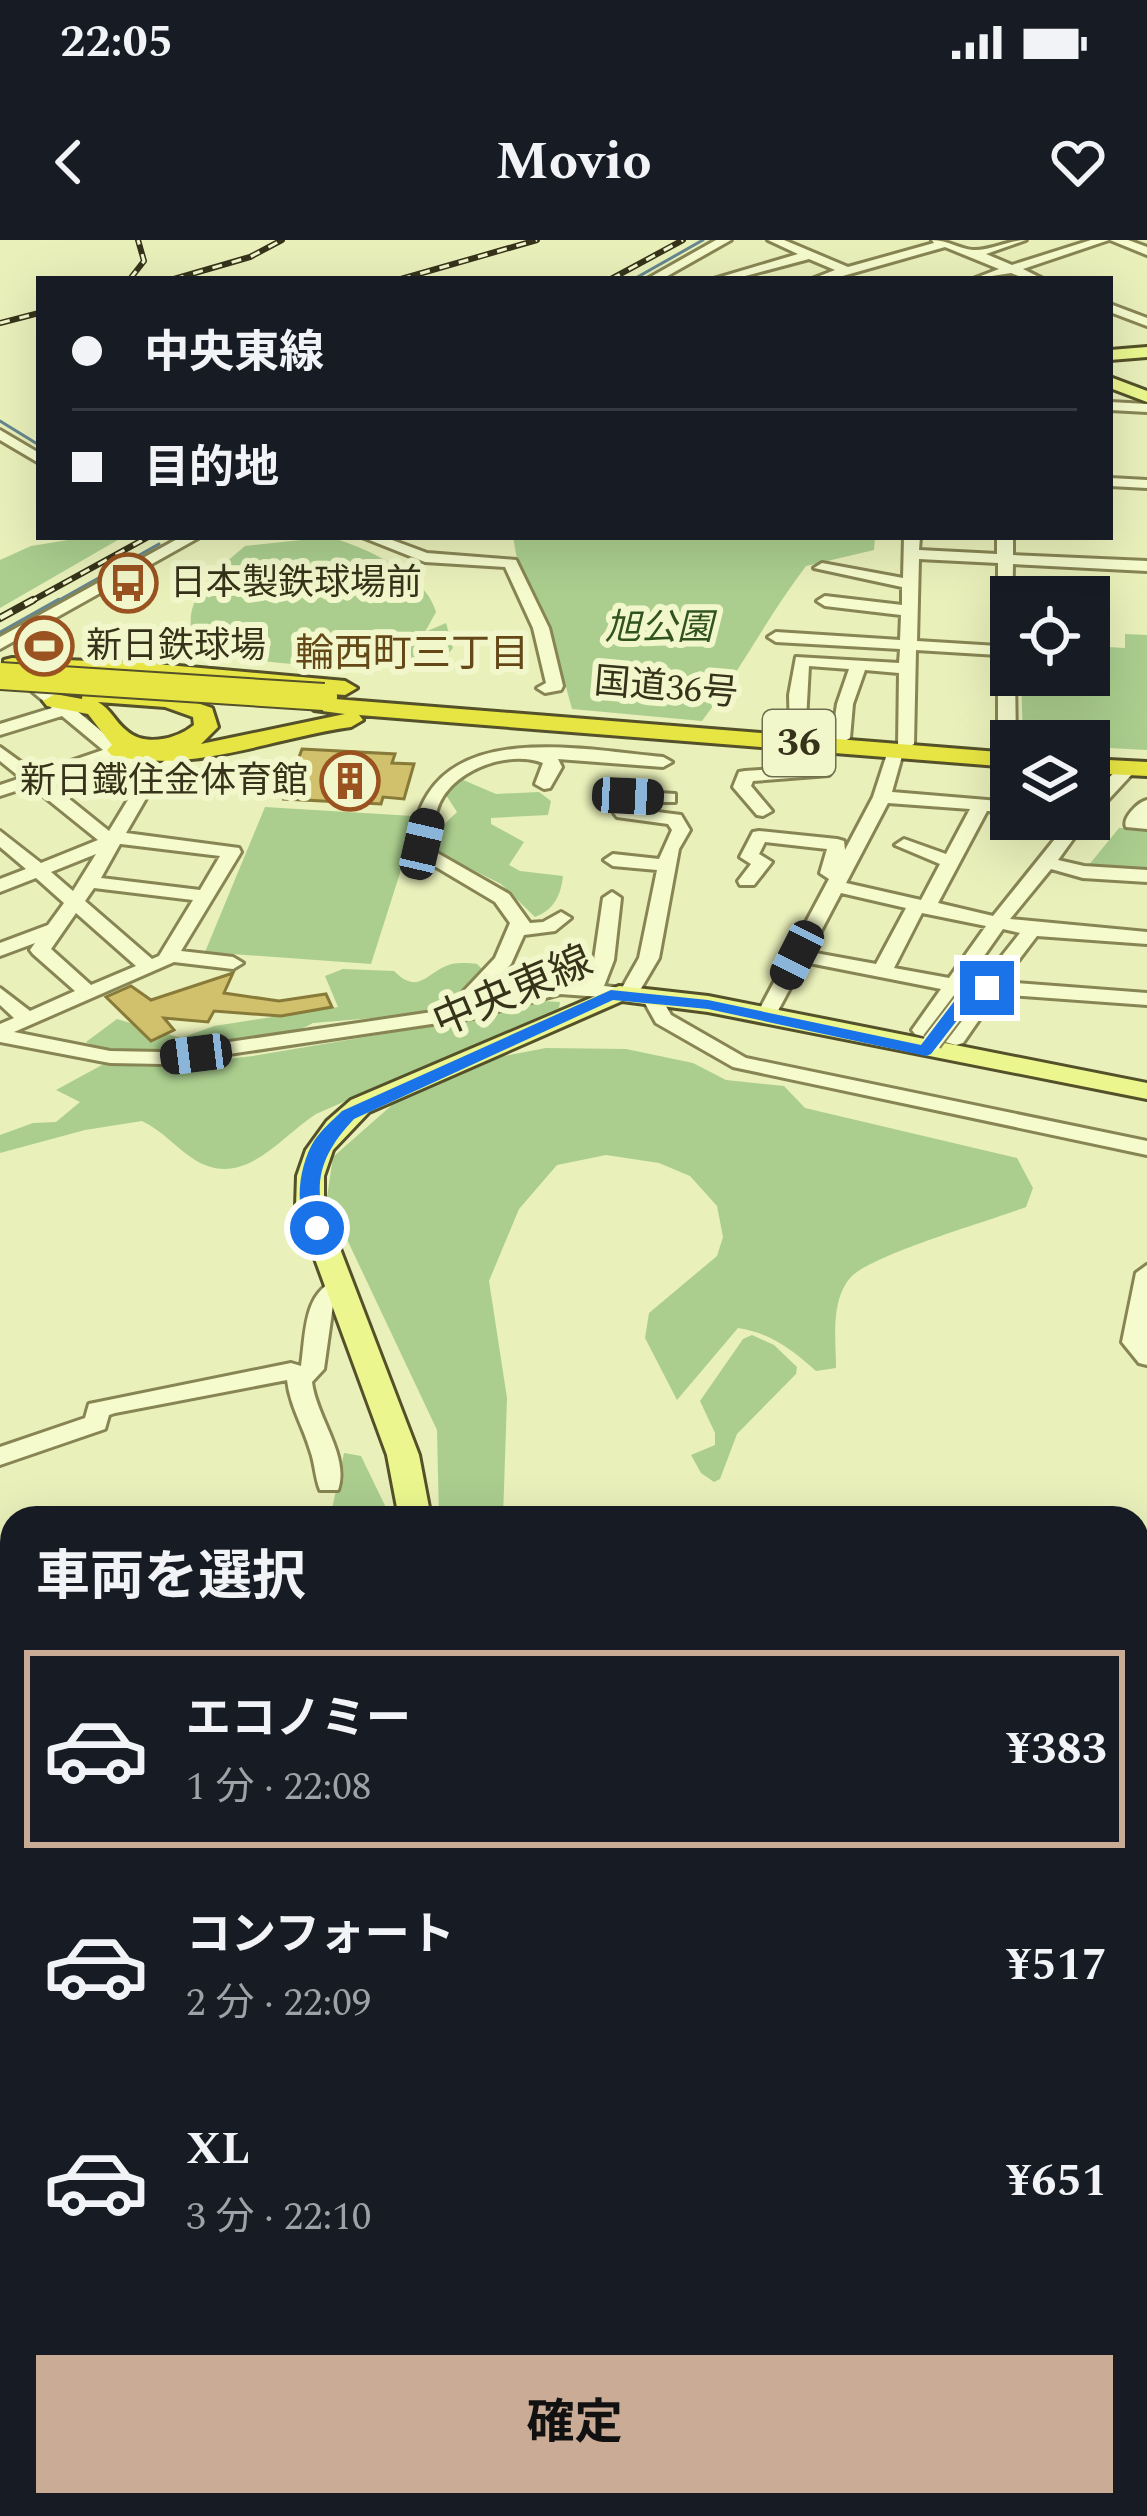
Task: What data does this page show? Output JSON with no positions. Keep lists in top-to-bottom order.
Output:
{
  "streets": {
    "highway": ["国道36号", "36"],
    "main road": ["中央東線"]
  },
  "crossings": [
    ["国道36号", "36"]
  ],
  "districts": ["輪西町三丁目"],
  "parks": ["旭公園"],
  "places": {
    "bus stop": ["日本製鉄球場前"],
    "sports": ["新日鉄球場"],
    "building": ["新日鐵住金体育館"]
  },
  "page": {
    "status": "22:05",
    "header": "Movio",
    "banner": ["中央東線", "目的地"],
    "heading": "車両を選択",
    "list": [
      {
        "name": "エコノミー",
        "note": "1 分 · 22:08",
        "value": "¥383"
      },
      {
        "name": "コンフォート",
        "note": "2 分 · 22:09",
        "value": "¥517"
      },
      {
        "name": "XL",
        "note": "3 分 · 22:10",
        "value": "¥651"
      }
    ],
    "buttons": "確定"
  }
}
